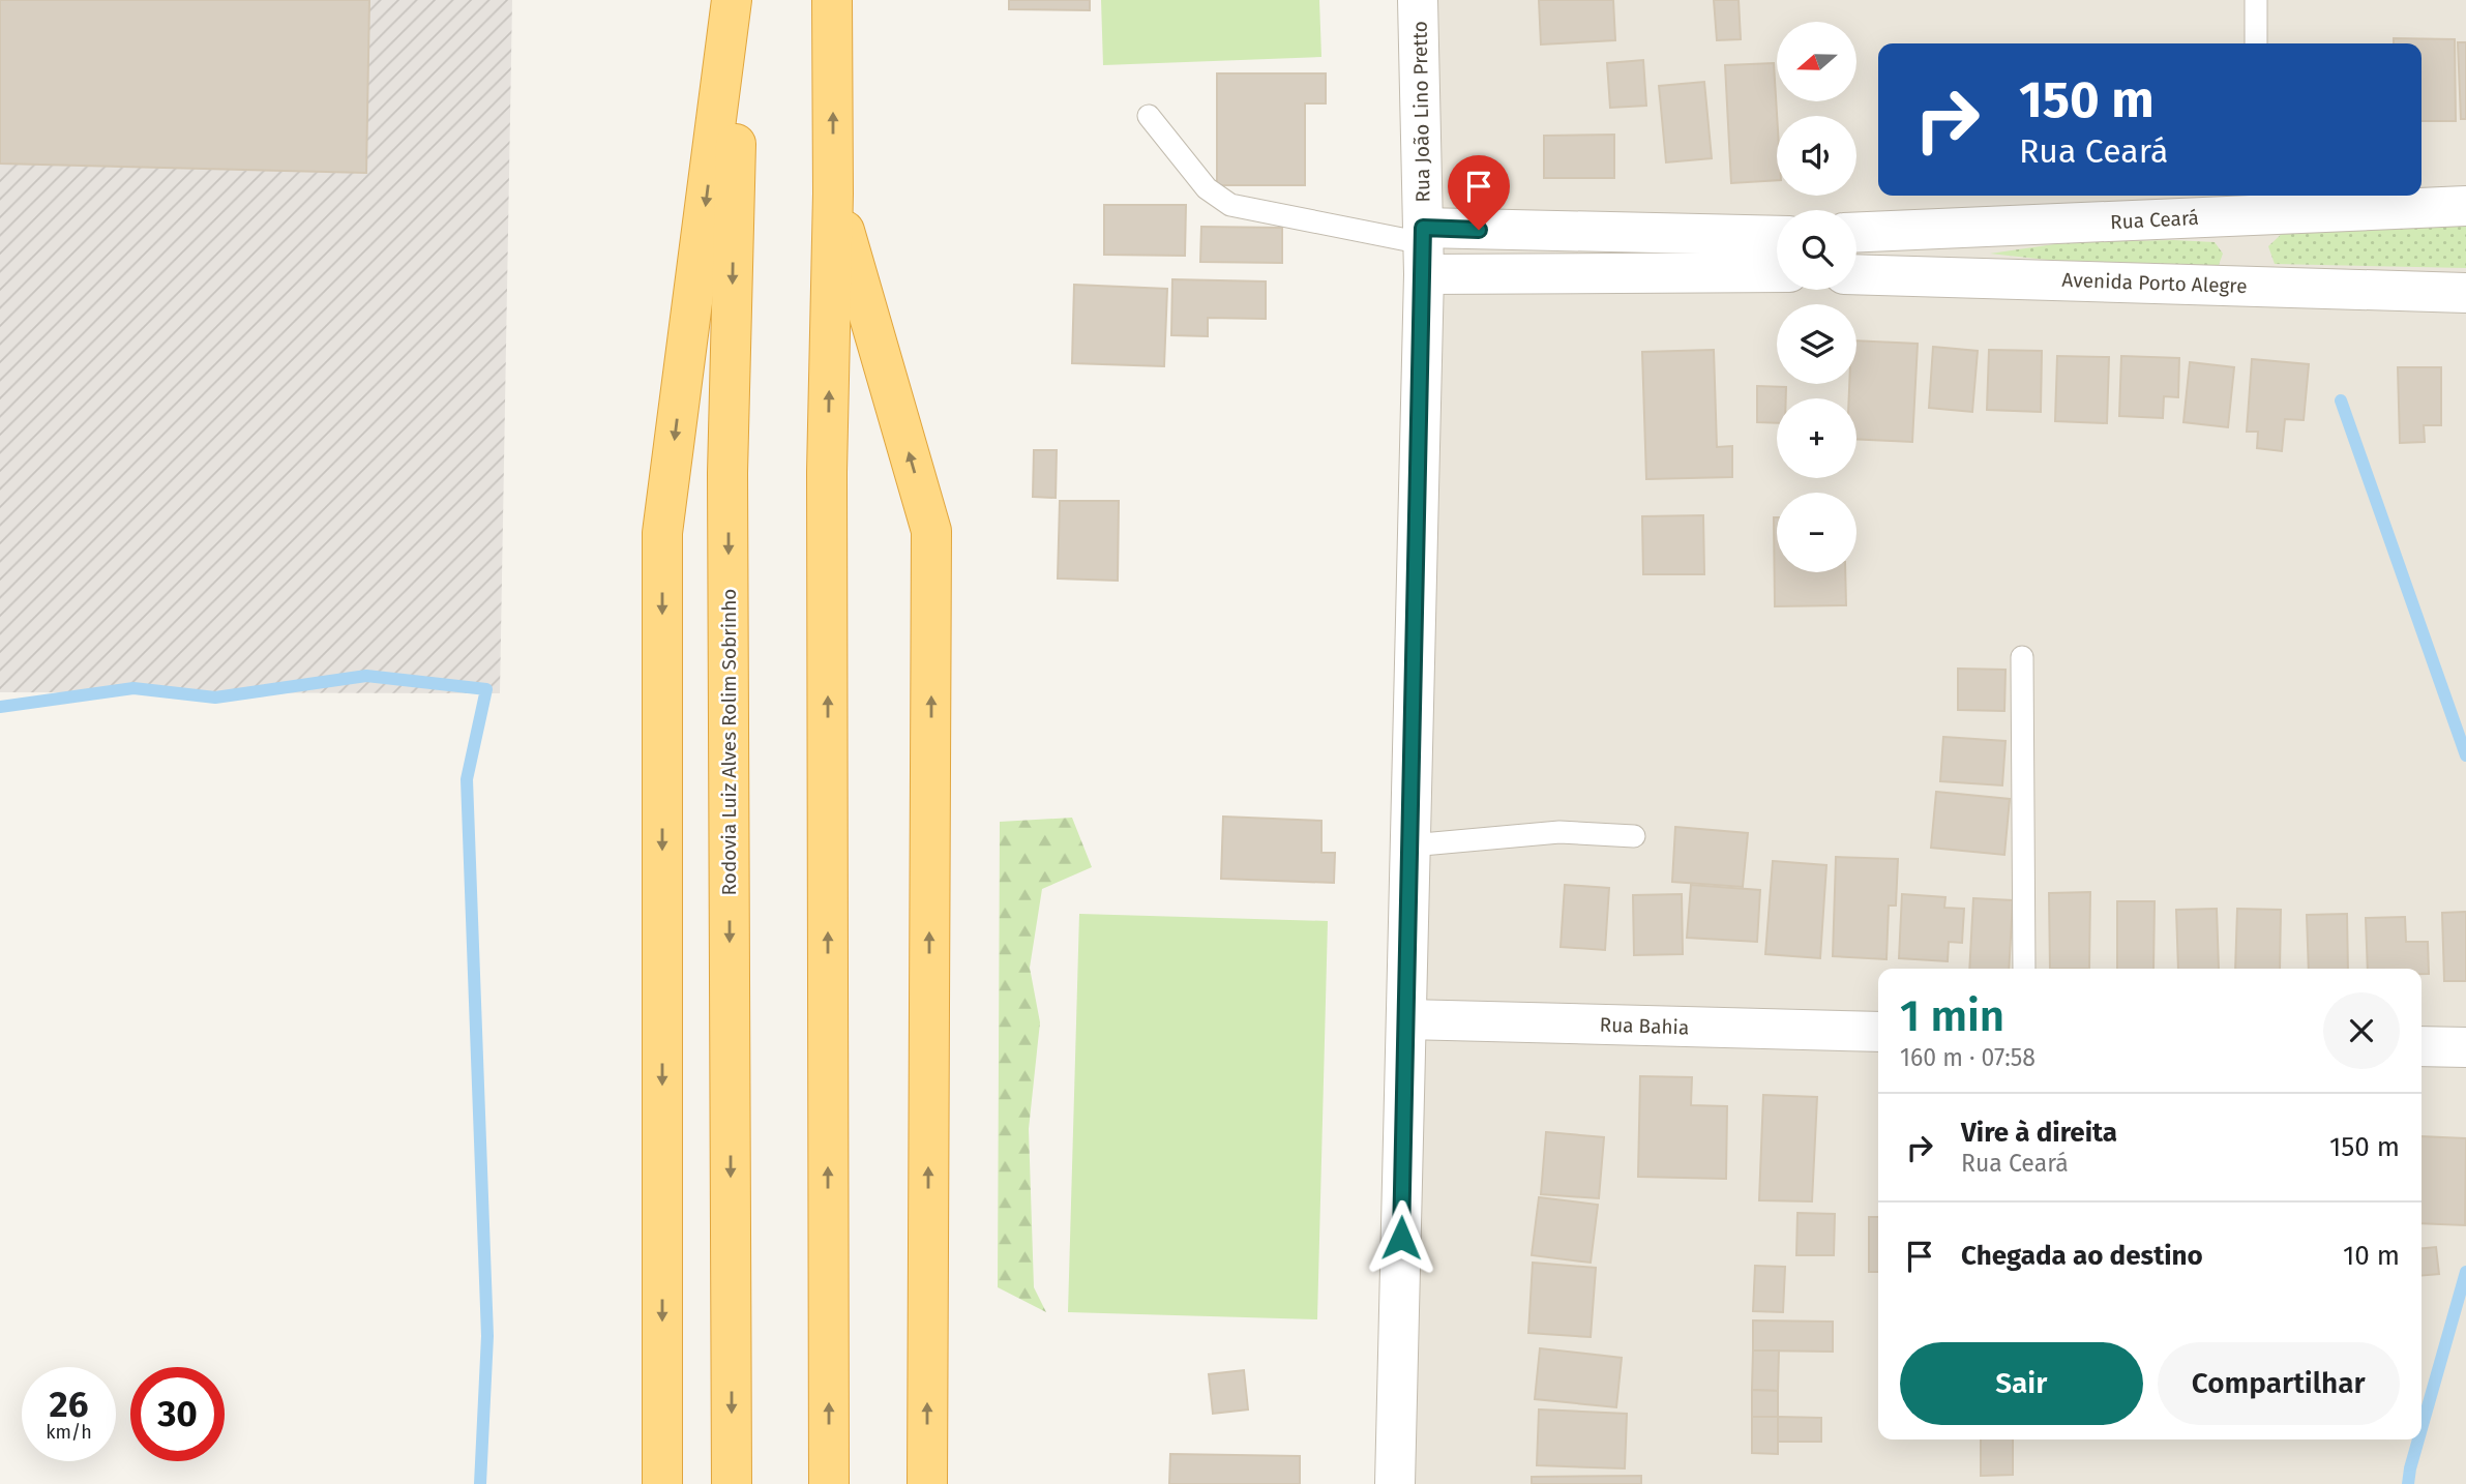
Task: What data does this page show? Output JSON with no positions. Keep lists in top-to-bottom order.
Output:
{
  "streets": {
    "highway": ["Rodovia Luiz Alves Rolim Sobrinho"],
    "street": [
      "Rua João Lino Pretto",
      "Rua Ceará",
      "Avenida Porto Alegre",
      "Rua Bahia"
    ]
  },
  "crossings": [
    ["Rua João Lino Pretto", "Rua Bahia"]
  ],
  "north": "left",
  "page": {
    "map_buttons": ["+", "−"],
    "turn": ["150 m", "Rua Ceará"],
    "heading": ["1 min", "160 m · 07:58"],
    "list": [
      {
        "name": "Vire à direita",
        "note": "Rua Ceará",
        "value": "150 m"
      },
      {
        "name": "Chegada ao destino",
        "value": "10 m"
      }
    ],
    "buttons": ["Sair", "Compartilhar"],
    "speed": "26 km/h",
    "limit": "30"
  }
}
